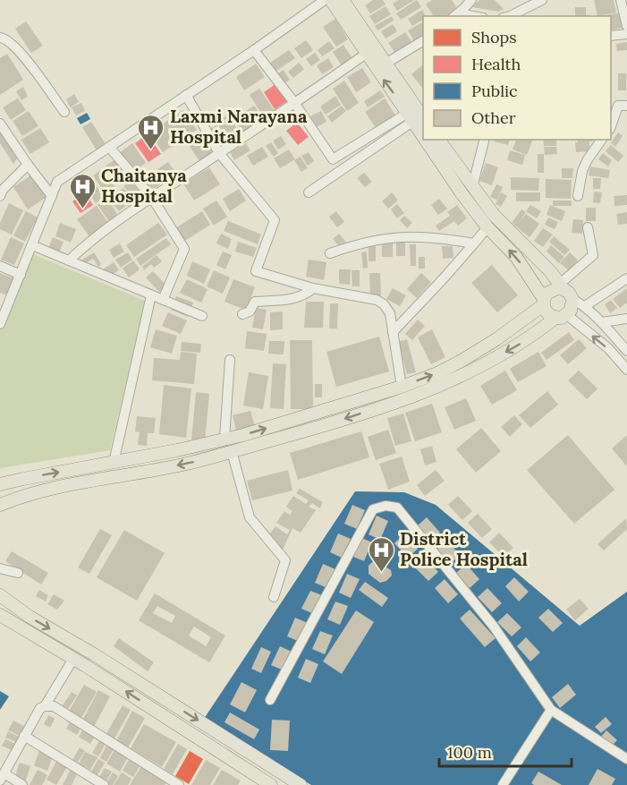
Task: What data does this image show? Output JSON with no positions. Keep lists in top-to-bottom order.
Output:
{
  "places": {
    "hospital": ["Laxmi Narayana Hospital", "Chaitanya Hospital", "District Police Hospital"]
  },
  "legend": [
    "Shops",
    "Health",
    "Public",
    "Other"
  ],
  "scale_bar": "100 m"
}
